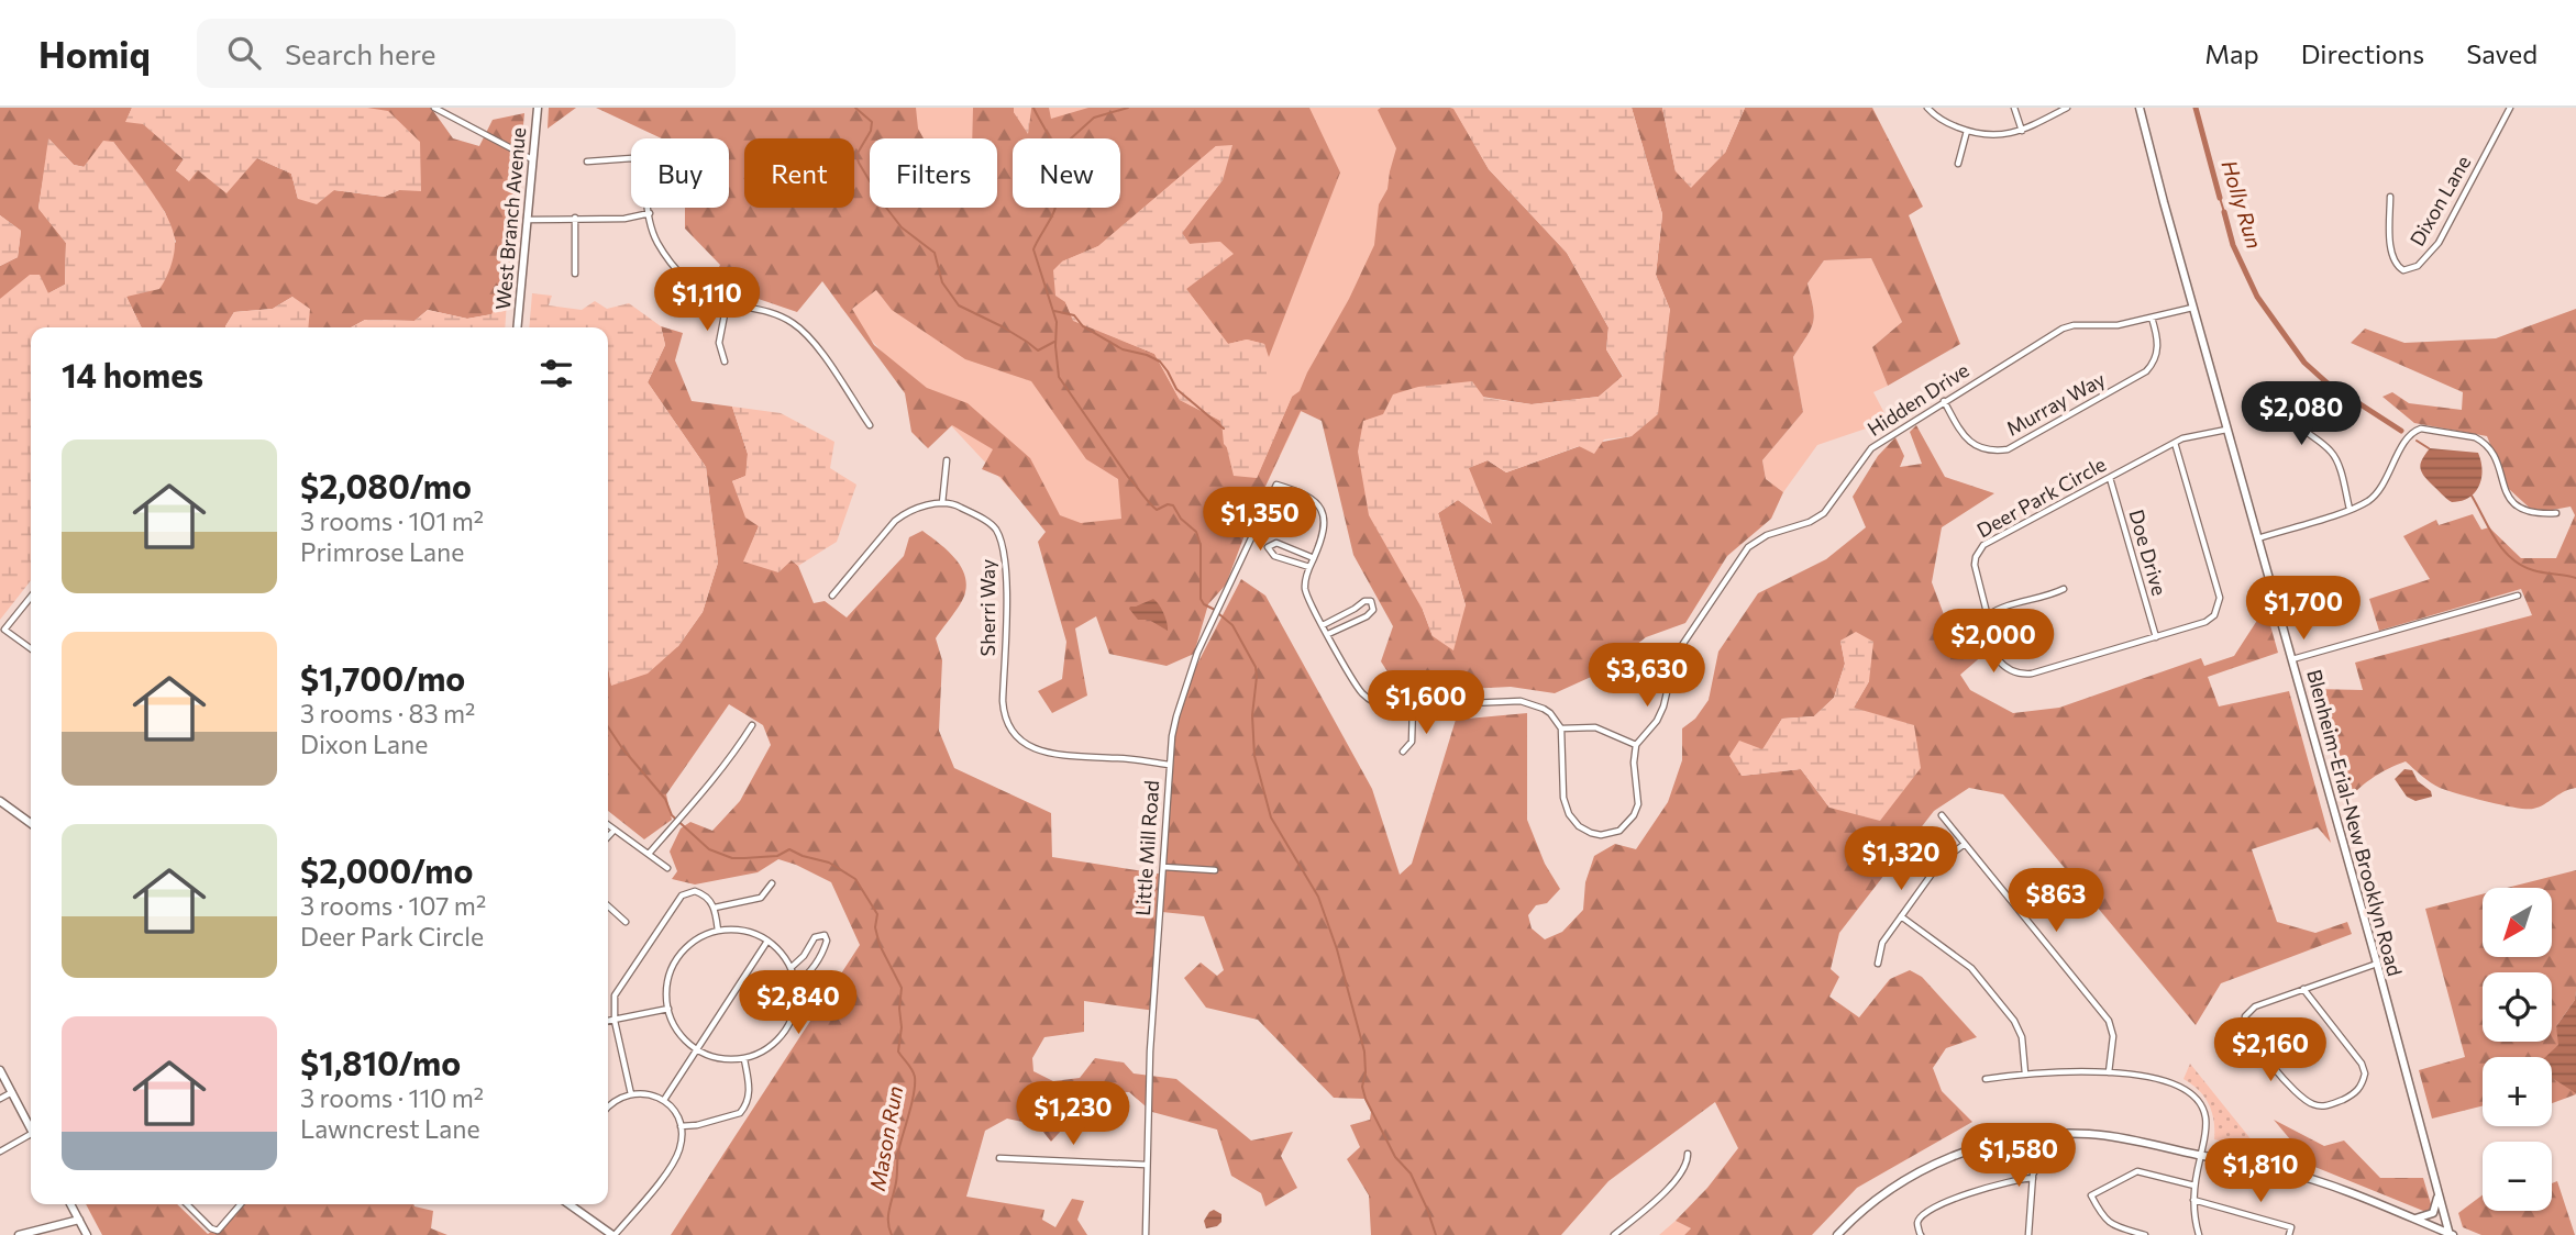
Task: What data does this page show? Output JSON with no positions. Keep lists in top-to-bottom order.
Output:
{
  "streets": {
    "main road": ["West Branch Avenue", "Blenheim-Erial-New Brooklyn Road"],
    "street": [
      "Dixon Lane",
      "Hidden Drive",
      "Murray Way",
      "Deer Park Circle",
      "Doe Drive",
      "Sherri Way",
      "Little Mill Road"
    ]
  },
  "crossings": [
    ["Hidden Drive", "Murray Way"],
    ["Hidden Drive", "Blenheim-Erial-New Brooklyn Road"],
    ["Deer Park Circle", "Doe Drive"],
    ["Deer Park Circle", "Blenheim-Erial-New Brooklyn Road"],
    ["Sherri Way", "Little Mill Road"]
  ],
  "water": ["Holly Run", "Mason Run"],
  "north": "bottom left",
  "page": {
    "header": "Homiq",
    "search": "Search here",
    "nav": ["Map", "Directions", "Saved"],
    "chip": [
      "Buy",
      "Rent",
      "Filters",
      "New"
    ],
    "price": [
      "$1,110",
      "$2,080",
      "$1,350",
      "$1,700",
      "$2,000",
      "$3,630",
      "$1,600",
      "$1,320",
      "$863",
      "$2,840",
      "$2,160",
      "$1,230",
      "$1,580",
      "$1,810"
    ],
    "heading": "14 homes",
    "list": [
      {
        "name": "$2,080/mo",
        "note": "3 rooms · 101 m² · Primrose Lane"
      },
      {
        "name": "$1,700/mo",
        "note": "3 rooms · 83 m² · Dixon Lane"
      },
      {
        "name": "$2,000/mo",
        "note": "3 rooms · 107 m² · Deer Park Circle"
      },
      {
        "name": "$1,810/mo",
        "note": "3 rooms · 110 m² · Lawncrest Lane"
      }
    ],
    "map_buttons": ["+", "−"]
  }
}
